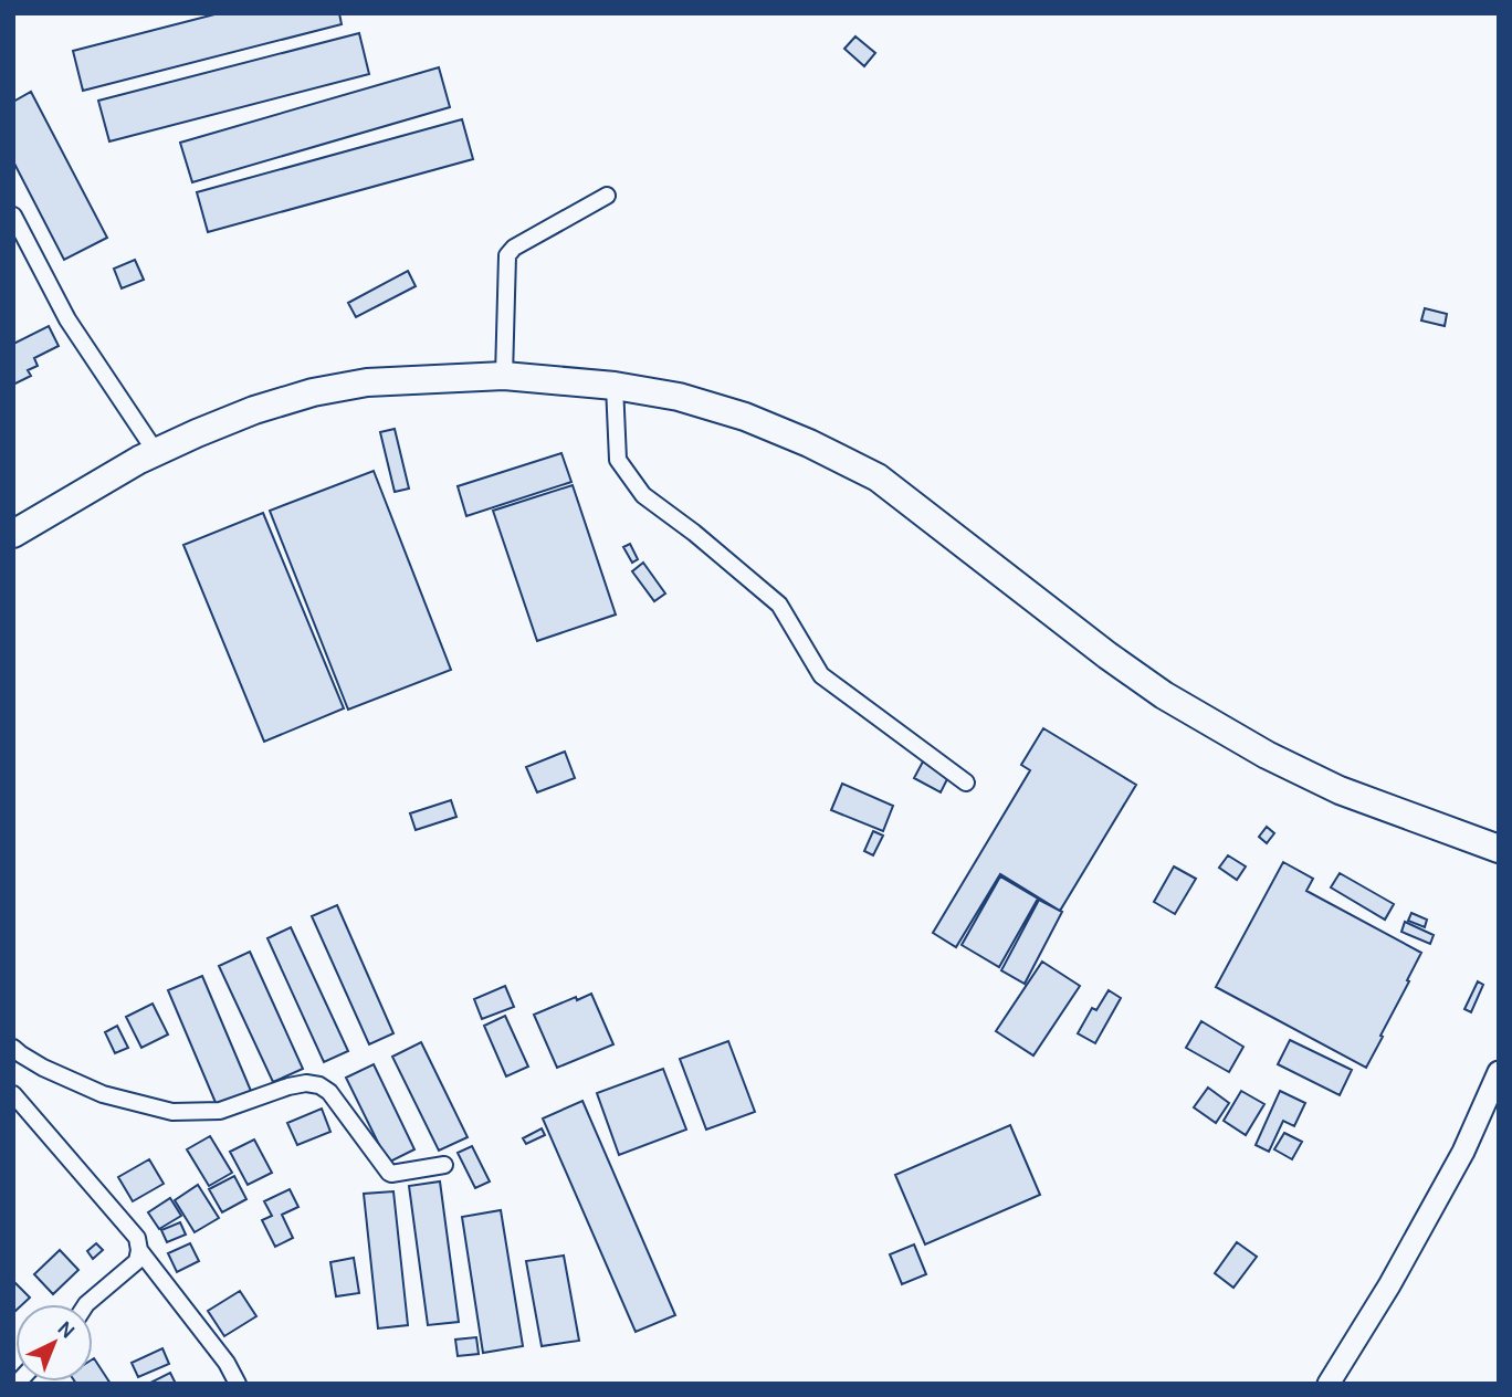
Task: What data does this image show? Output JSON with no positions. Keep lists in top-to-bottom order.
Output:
{
  "north": "top right"
}
